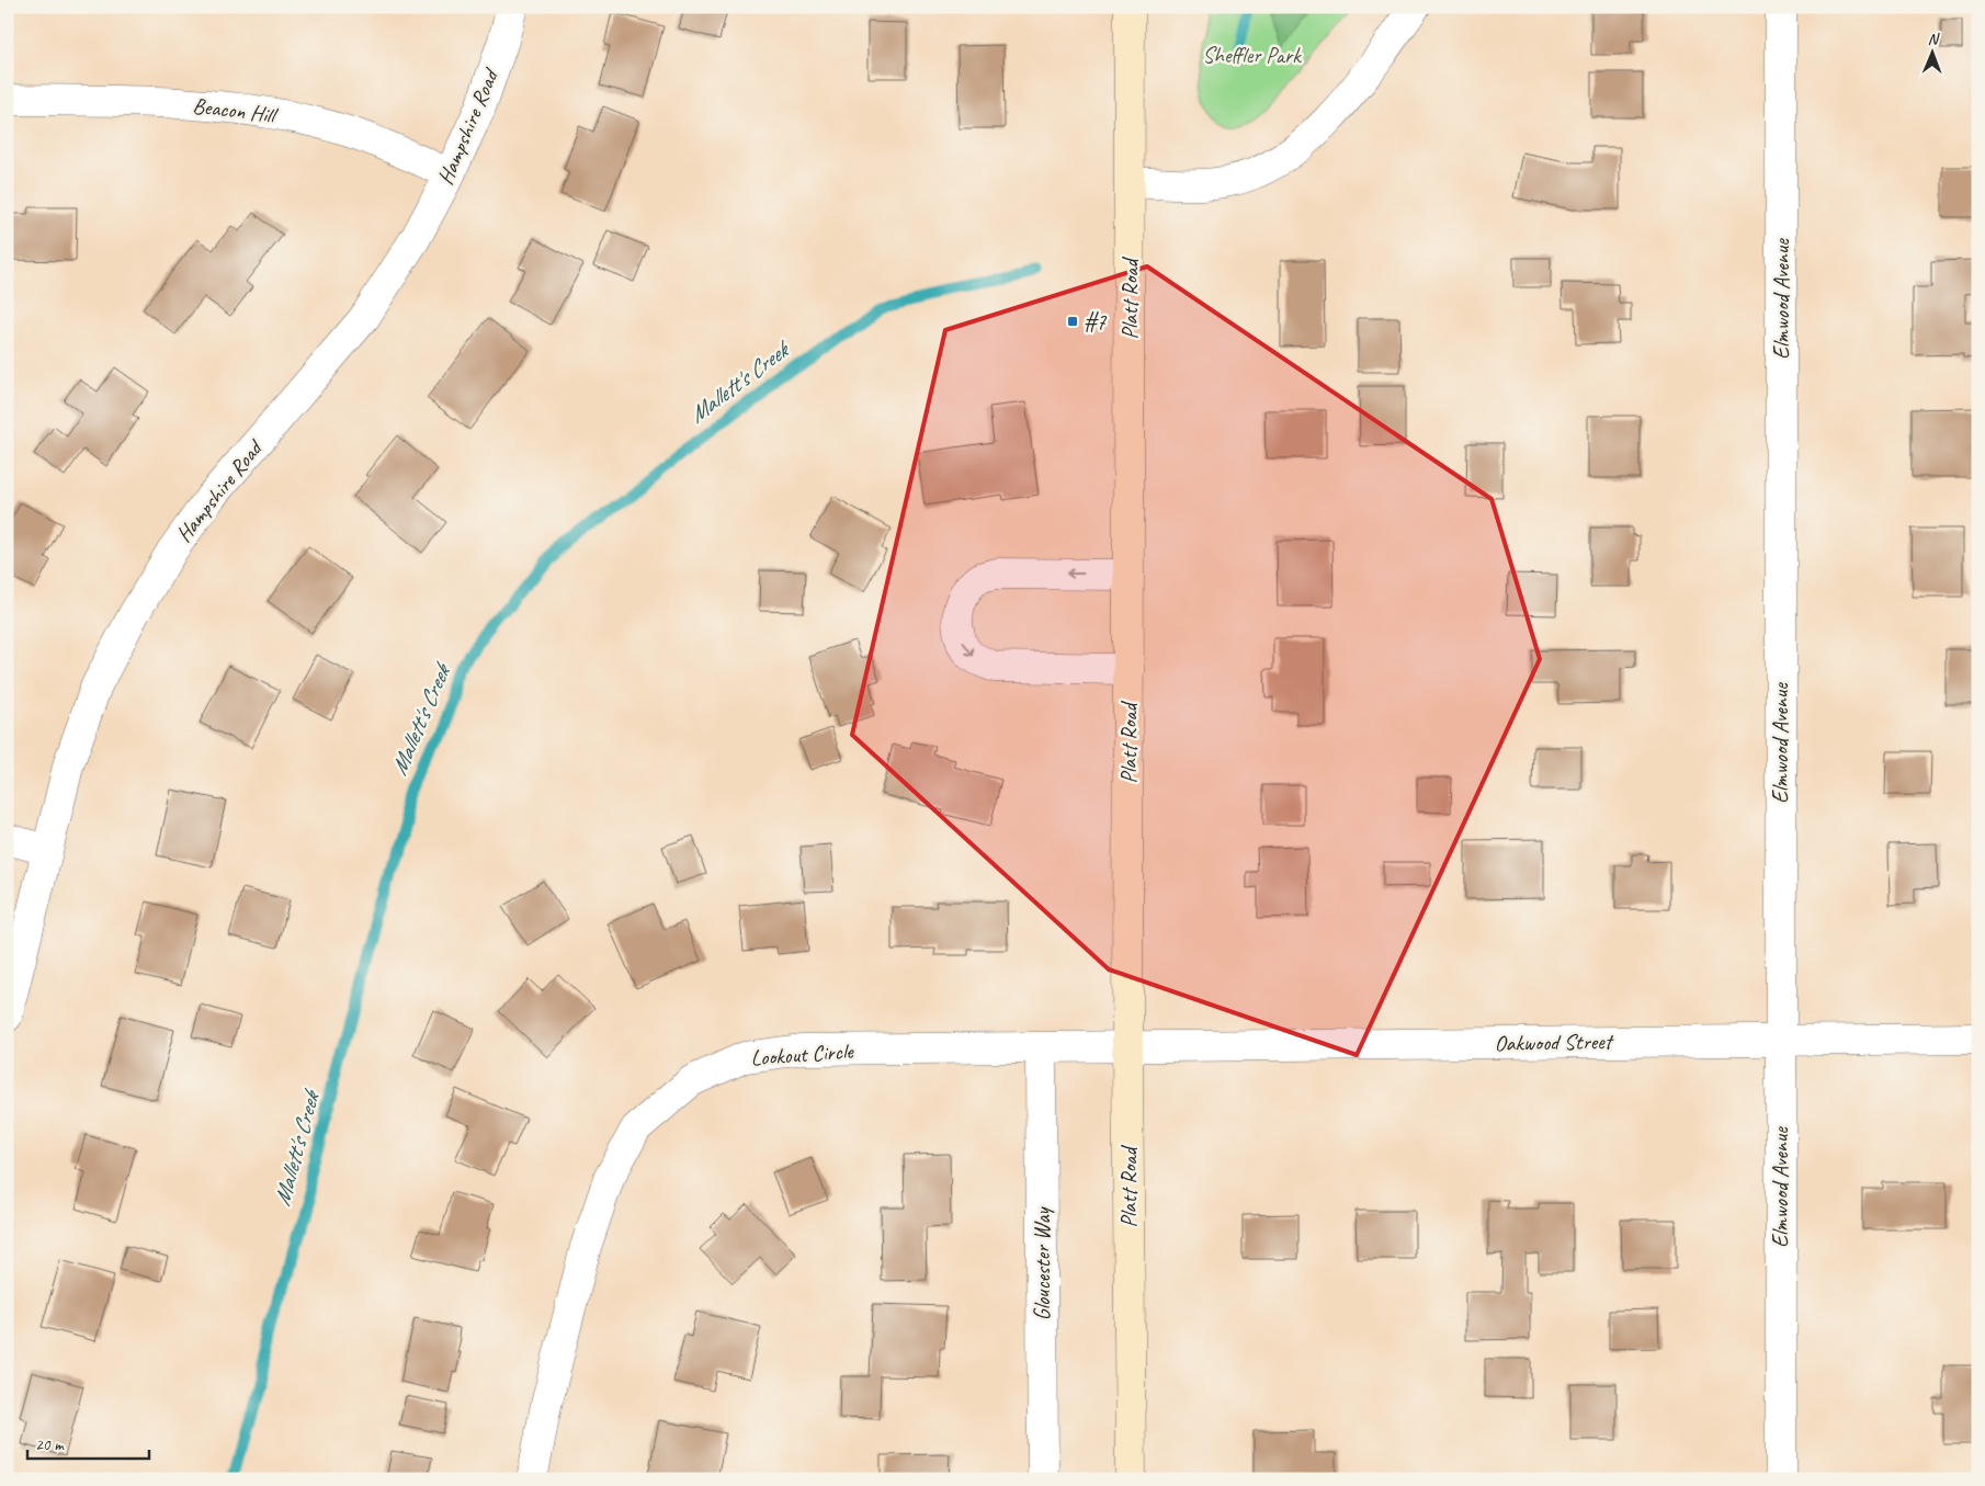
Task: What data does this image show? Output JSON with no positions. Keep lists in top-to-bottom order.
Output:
{
  "streets": {
    "main road": ["Platt Road"],
    "street": [
      "Beacon Hill",
      "Hampshire Road",
      "Elmwood Avenue",
      "Oakwood Street",
      "Lookout Circle",
      "Gloucester Way"
    ]
  },
  "crossings": [
    ["Beacon Hill", "Hampshire Road"],
    ["Platt Road", "Oakwood Street"],
    ["Platt Road", "Lookout Circle"],
    ["Elmwood Avenue", "Oakwood Street"],
    ["Oakwood Street", "Lookout Circle"],
    ["Lookout Circle", "Gloucester Way"]
  ],
  "water": ["Mallett's Creek"],
  "parks": ["Sheffler Park"],
  "places": {
    "transit": ["#7"]
  },
  "scale_bar": "20 m",
  "north": "top"
}
